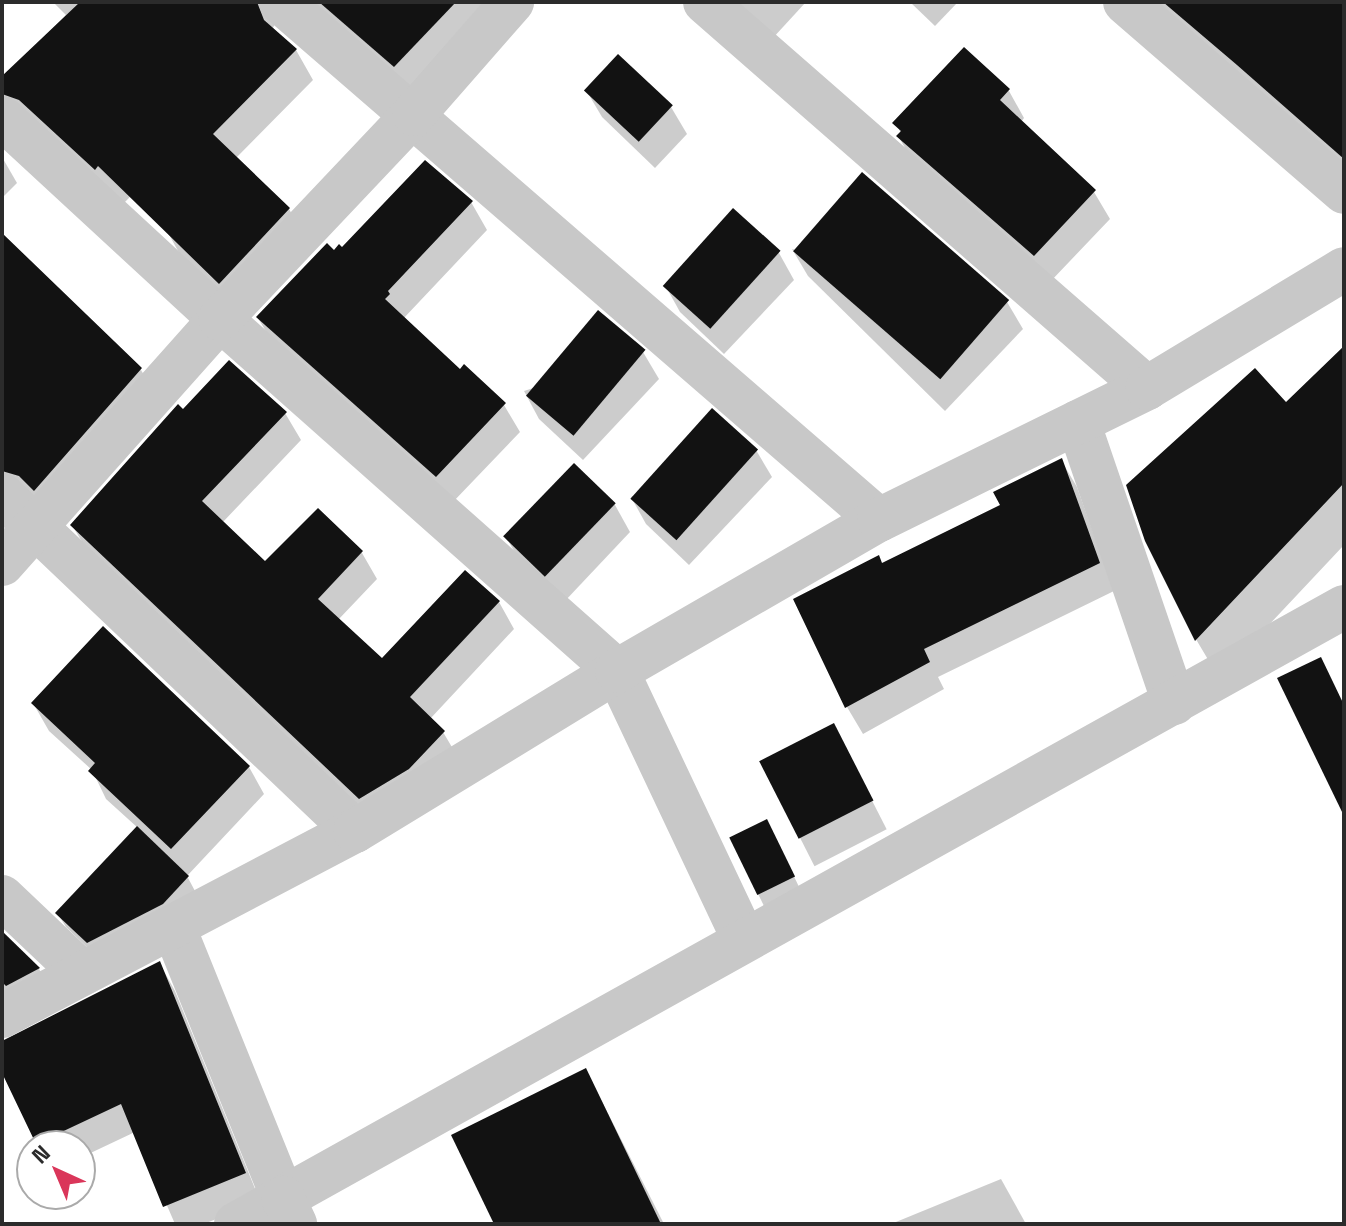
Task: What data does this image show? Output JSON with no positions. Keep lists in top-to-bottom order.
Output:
{
  "north": "top left"
}
